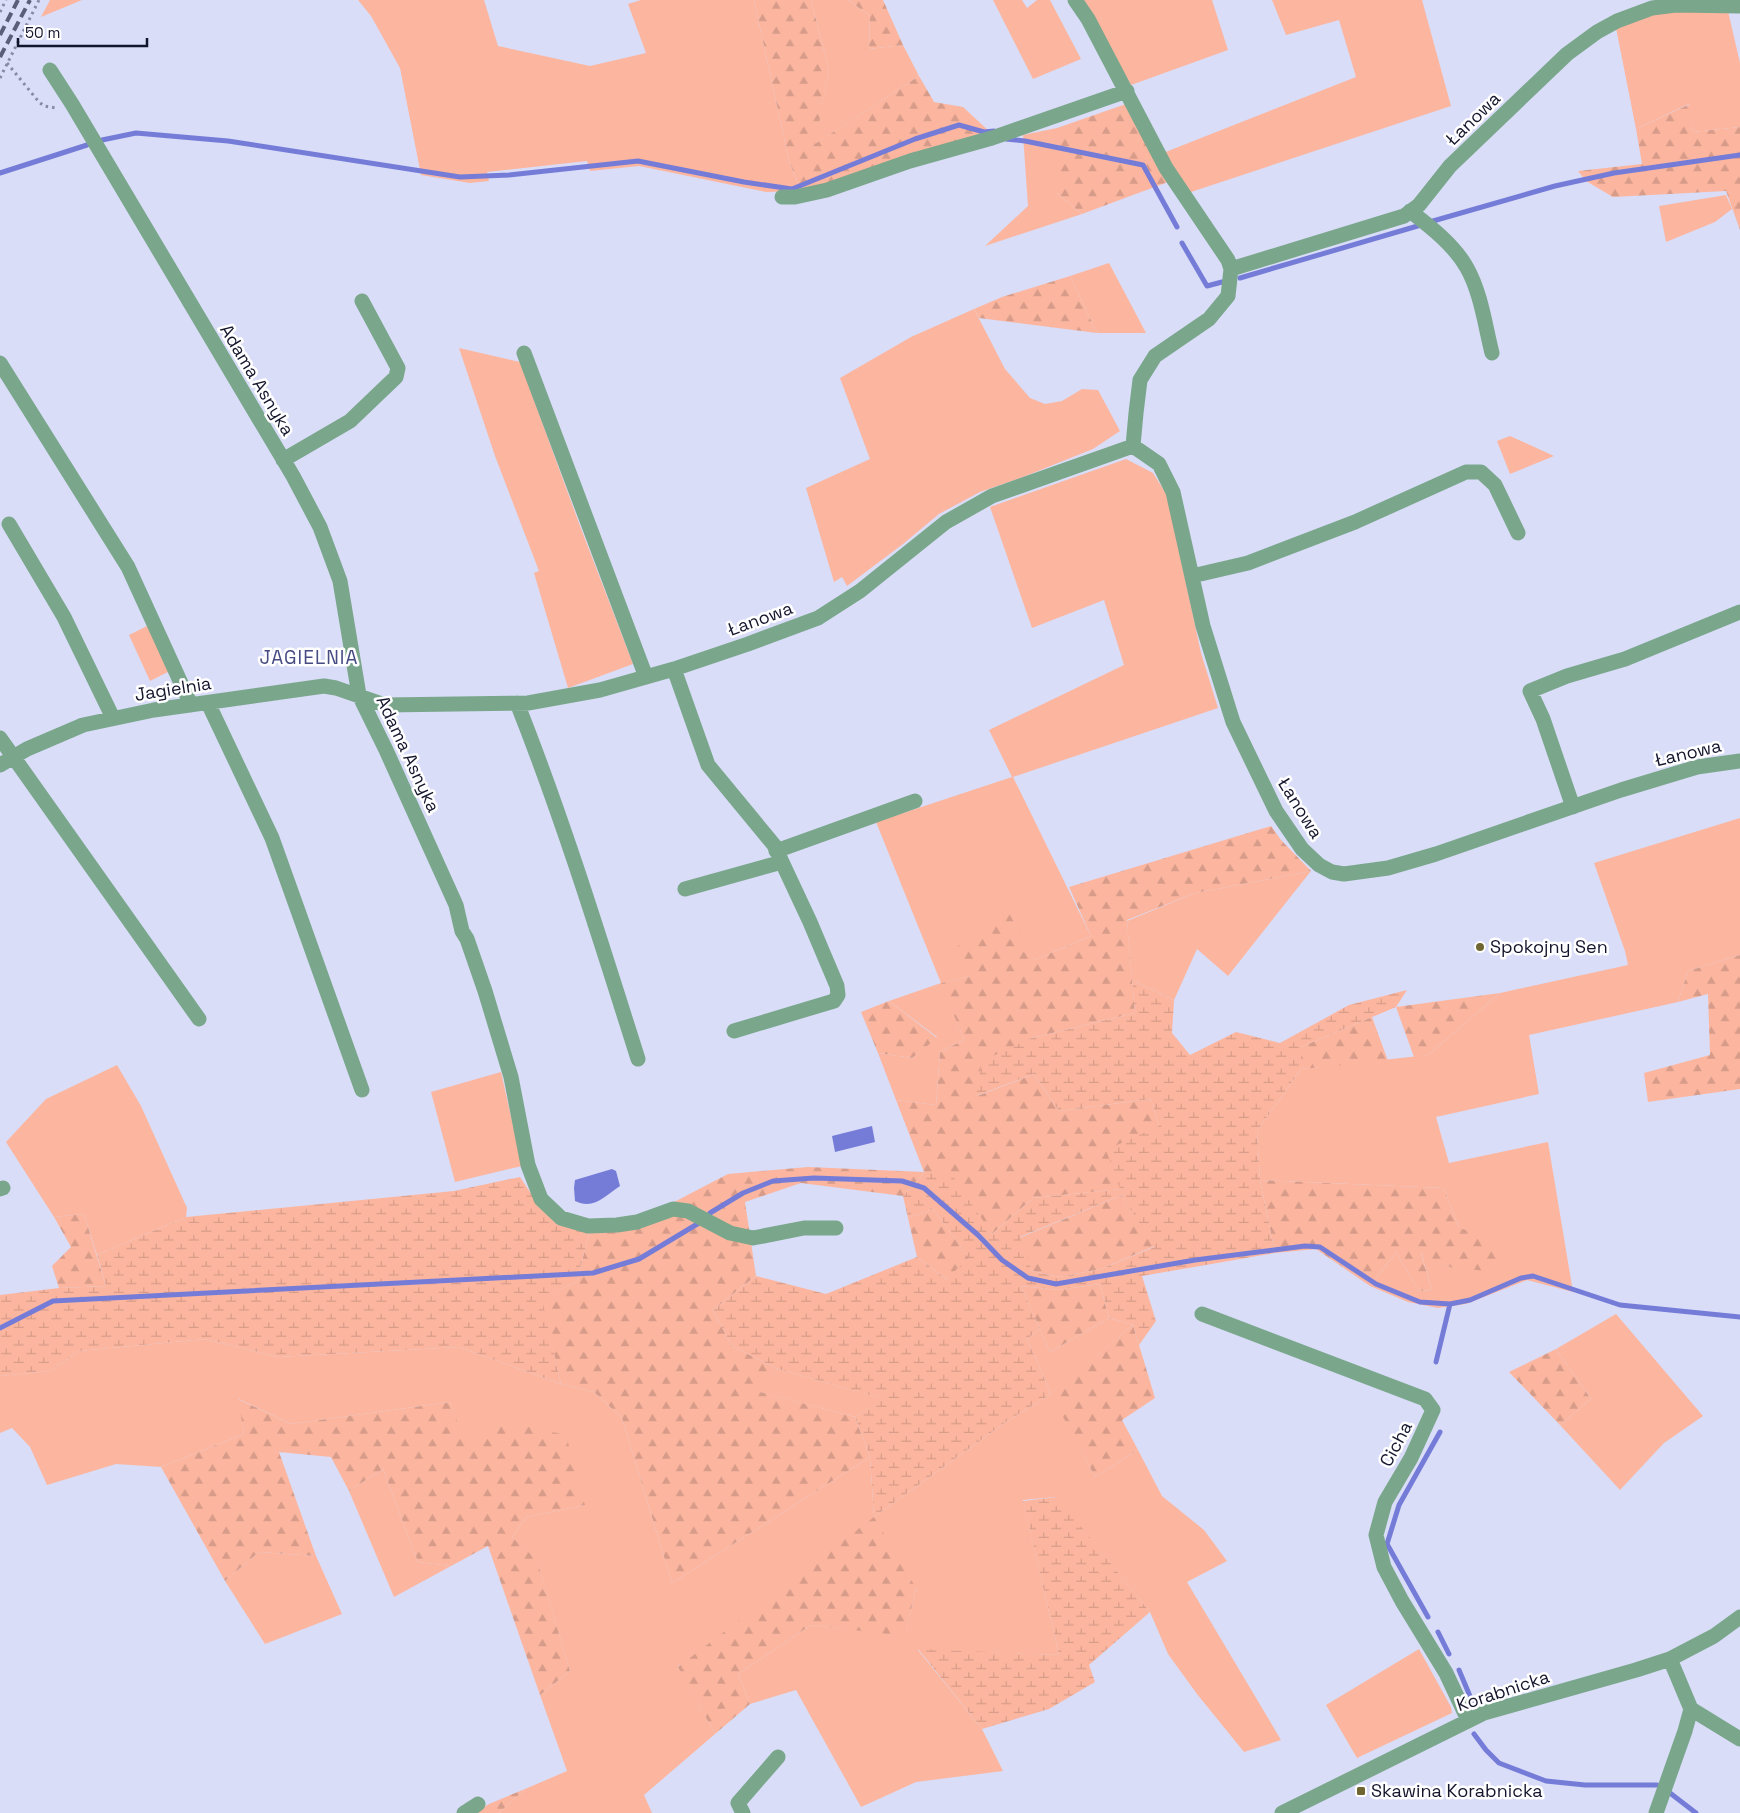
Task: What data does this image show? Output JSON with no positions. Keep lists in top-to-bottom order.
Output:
{
  "streets": {
    "street": [
      "Łanowa",
      "Adama Asnyka",
      "Jagielnia",
      "Cicha",
      "Korabnicka"
    ]
  },
  "crossings": [
    ["Łanowa", "Adama Asnyka"],
    ["Łanowa", "Jagielnia"],
    ["Adama Asnyka", "Jagielnia"],
    ["Cicha", "Korabnicka"]
  ],
  "districts": ["JAGIELNIA"],
  "places": {
    "other": ["Spokojny Sen"],
    "transit": ["Skawina Korabnicka"]
  },
  "scale_bar": "50 m"
}
